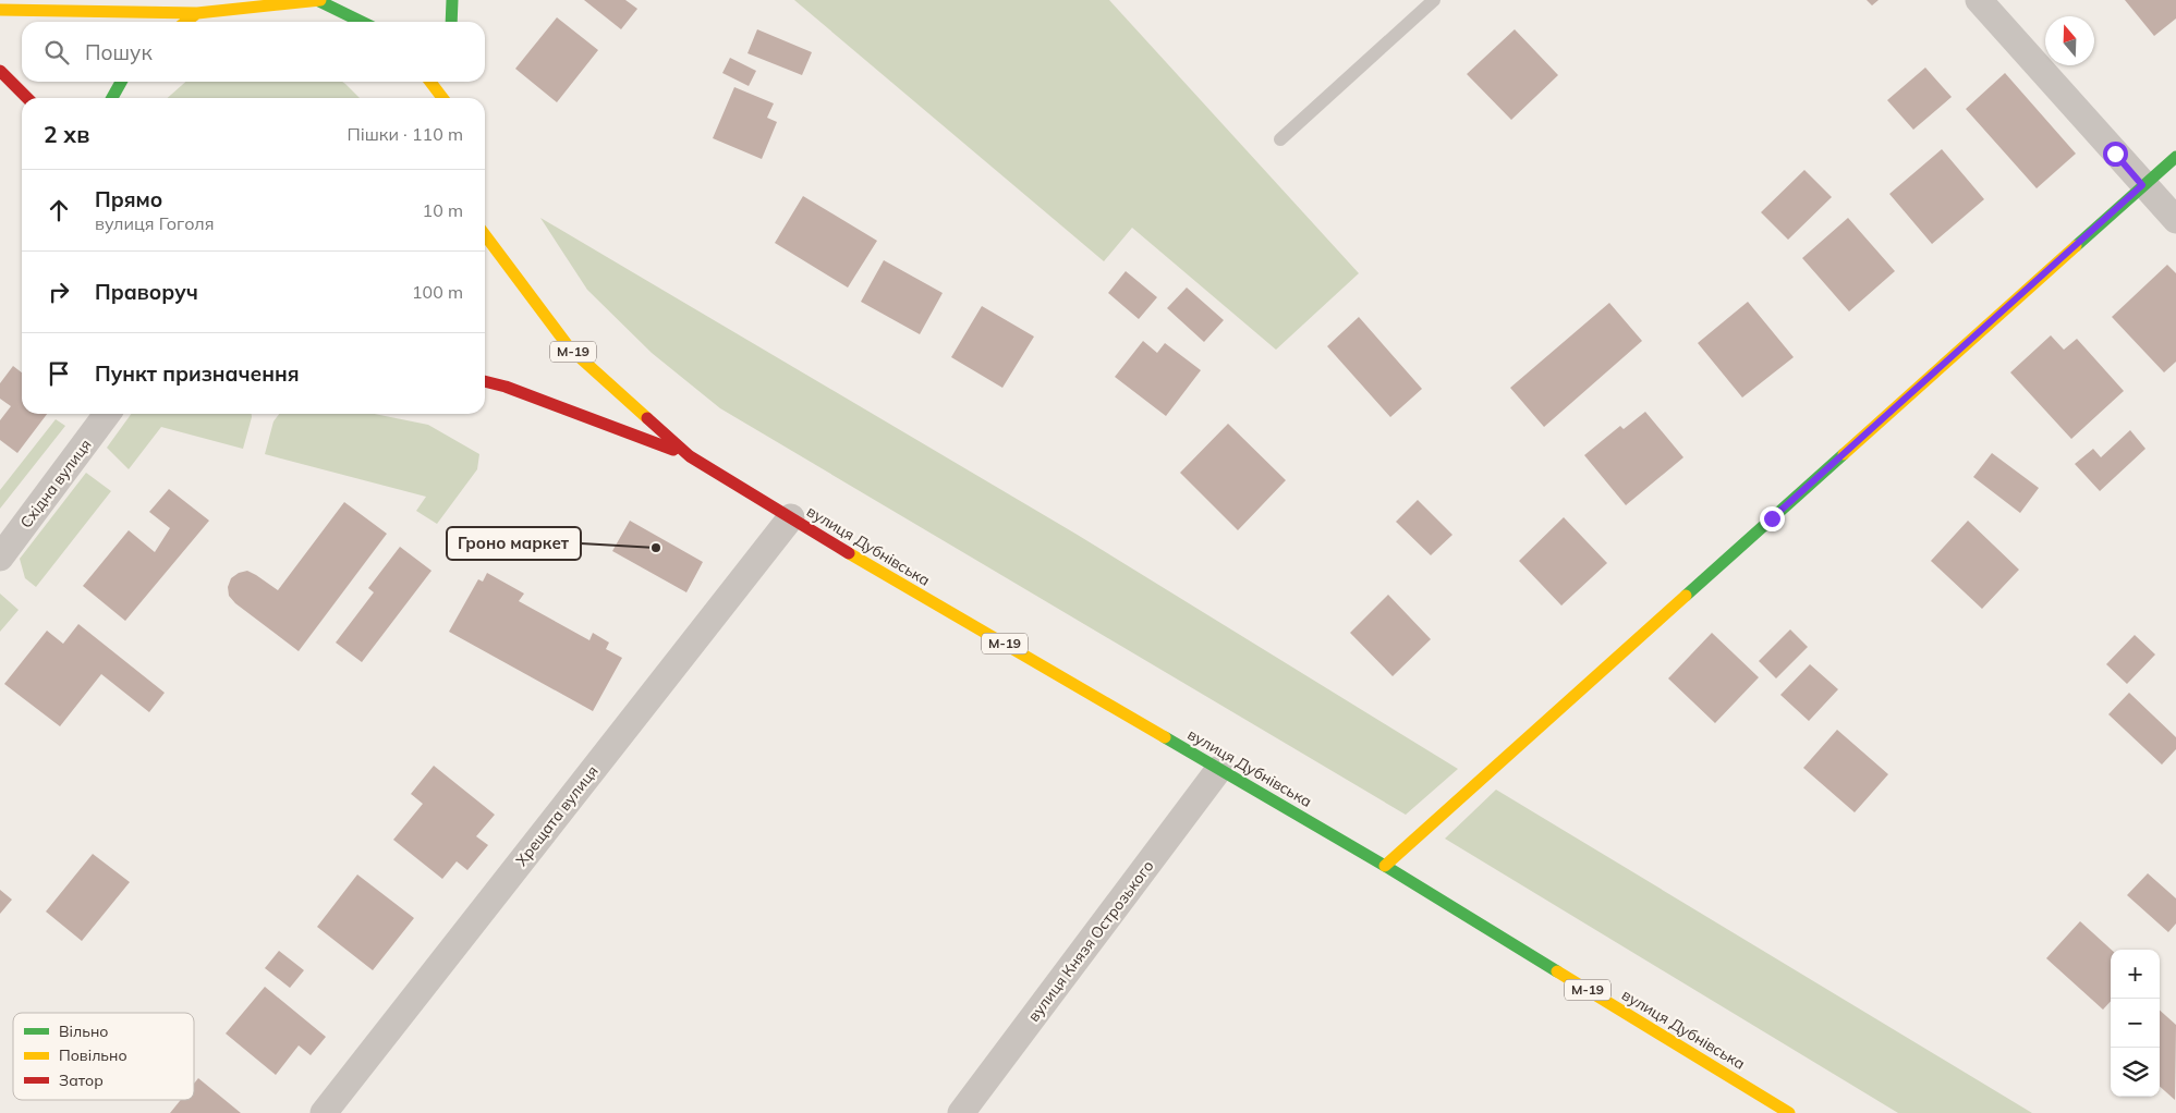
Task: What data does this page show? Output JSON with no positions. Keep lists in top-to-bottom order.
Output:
{
  "streets": {
    "main road": ["М-19", "вулиця Дубнівська"],
    "street": ["Східна вулиця", "Хрещата вулиця", "вулиця Князя Острозького"]
  },
  "crossings": [
    ["М-19", "вулиця Дубнівська"],
    ["вулиця Дубнівська", "Хрещата вулиця"],
    ["вулиця Дубнівська", "вулиця Князя Острозького"]
  ],
  "places": ["Гроно маркет"],
  "legend": ["Вільно", "Повільно", "Затор"],
  "north": "top",
  "page": {
    "search": "Пошук",
    "heading": ["2 хв", "Пішки · 110 m"],
    "list": [
      ["Прямо", "вулиця Гоголя", "10 m"],
      ["Праворуч", "100 m"],
      "Пункт призначення"
    ],
    "map_buttons": ["+", "−"]
  }
}
